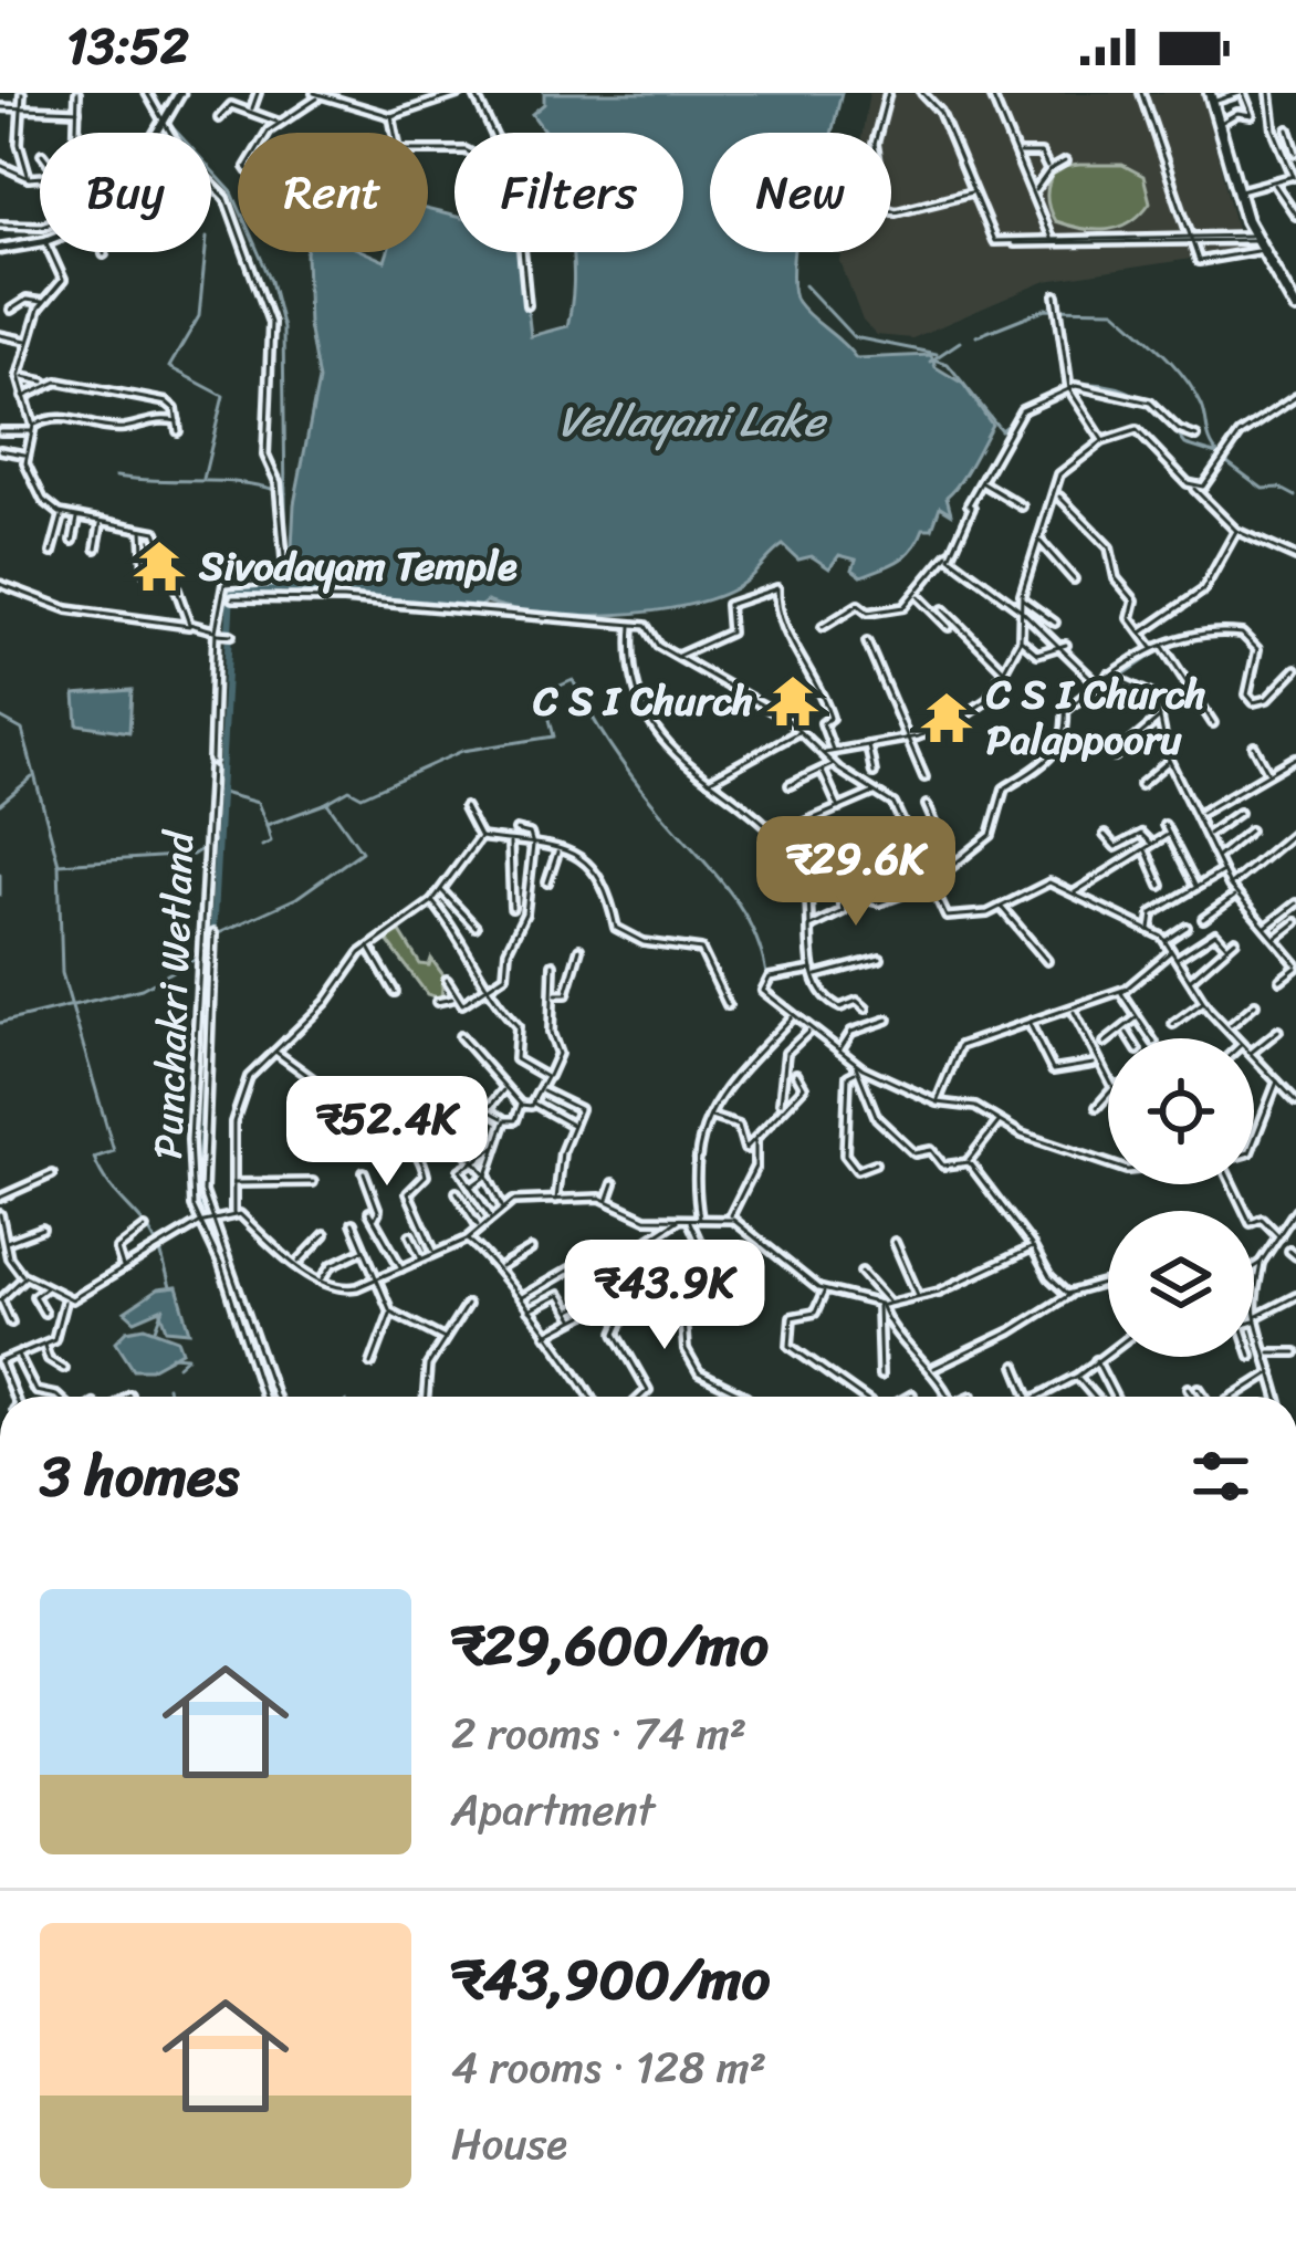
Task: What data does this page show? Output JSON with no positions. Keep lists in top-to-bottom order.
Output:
{
  "streets": {
    "street": ["Punchakri Wetland"]
  },
  "water": ["Vellayani Lake"],
  "places": {
    "temple": ["Sivodayam Temple", "C S I Church", "C S I Church Palappooru"]
  },
  "page": {
    "status": "13:52",
    "chip": [
      "Buy",
      "Rent",
      "Filters",
      "New"
    ],
    "price": ["₹29.6K", "₹52.4K", "₹43.9K"],
    "heading": "3 homes",
    "list": [
      {
        "name": "₹29,600/mo",
        "note": "2 rooms · 74 m² · Apartment"
      },
      {
        "name": "₹43,900/mo",
        "note": "4 rooms · 128 m² · House"
      }
    ]
  }
}
